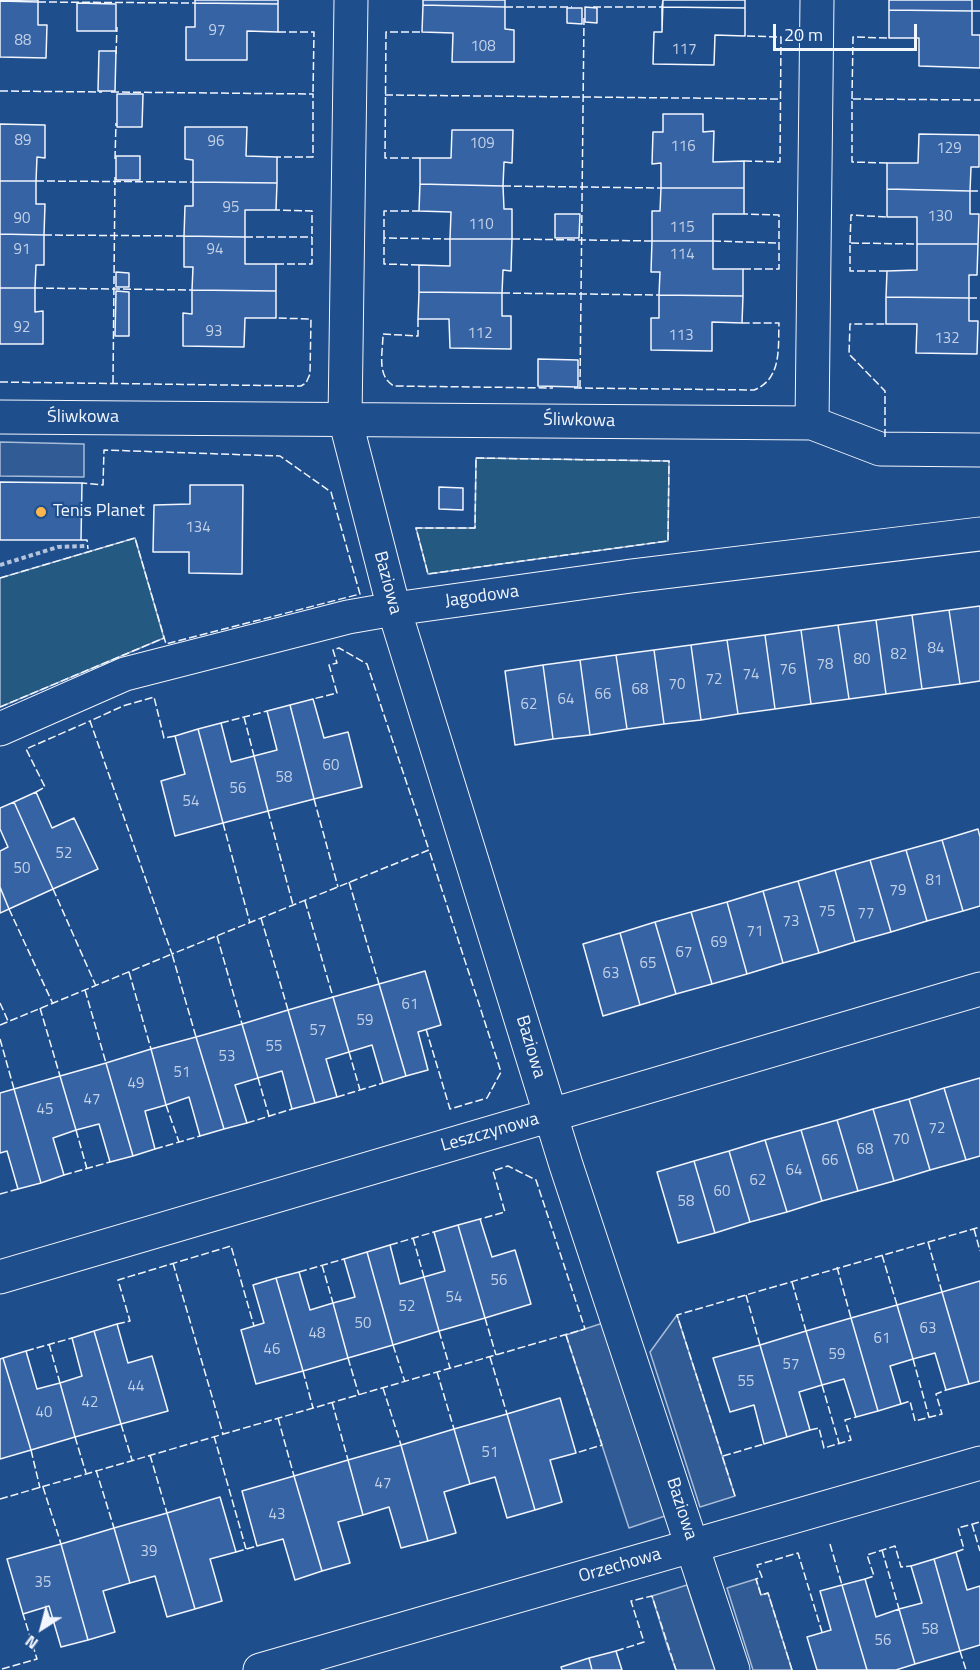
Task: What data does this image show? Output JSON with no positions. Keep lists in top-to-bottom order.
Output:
{
  "streets": {
    "street": [
      "Śliwkowa",
      "Baziowa",
      "Jagodowa",
      "Leszczynowa",
      "Orzechowa"
    ]
  },
  "crossings": [
    ["Śliwkowa", "Baziowa"],
    ["Baziowa", "Jagodowa"],
    ["Baziowa", "Leszczynowa"],
    ["Baziowa", "Orzechowa"]
  ],
  "places": ["Tenis Planet"],
  "house_numbers": [
    "97",
    "88",
    "108",
    "117",
    "89",
    "96",
    "109",
    "116",
    "129",
    "95",
    "130",
    "90",
    "110",
    "115",
    "91",
    "94",
    "114",
    "92",
    "93",
    "112",
    "113",
    "132",
    "134",
    "84",
    "82",
    "80",
    "78",
    "76",
    "74",
    "72",
    "70",
    "68",
    "66",
    "64",
    "62",
    "60",
    "58",
    "56",
    "54",
    "52",
    "50",
    "81",
    "79",
    "75",
    "77",
    "73",
    "71",
    "69",
    "67",
    "65",
    "63",
    "61",
    "59",
    "57",
    "55",
    "53",
    "51",
    "49",
    "47",
    "45",
    "72",
    "70",
    "68",
    "66",
    "64",
    "62",
    "60",
    "58",
    "56",
    "54",
    "52",
    "50",
    "63",
    "48",
    "61",
    "46",
    "59",
    "57",
    "55",
    "44",
    "42",
    "40",
    "51",
    "47",
    "43",
    "39",
    "35",
    "58",
    "56"
  ],
  "scale_bar": "20 m",
  "north": "bottom left"
}
